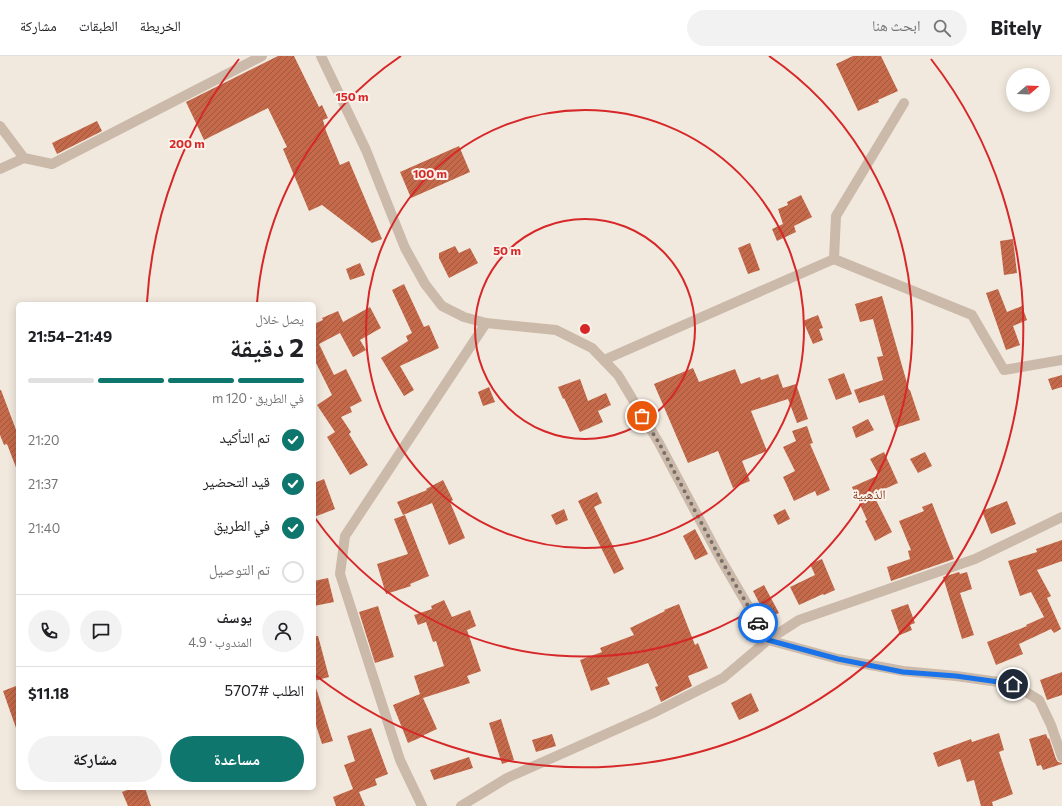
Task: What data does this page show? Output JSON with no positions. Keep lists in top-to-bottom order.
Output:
{
  "districts": ["الذهبية"],
  "north": "right",
  "page": {
    "header": "Bitely",
    "search": "ابحث هنا",
    "nav": ["الخريطة", "الطبقات", "مشاركة"],
    "heading": ["2 دقيقة", "يصل خلال", "21:49–21:54"],
    "panel": [
      "يوسف",
      "المندوب · 4.9",
      "الطلب #5707",
      "$11.18"
    ],
    "bar": "في الطريق · 120 m",
    "list": [
      ["تم التأكيد", "21:20"],
      ["قيد التحضير", "21:37"],
      ["في الطريق", "21:40"],
      "تم التوصيل"
    ],
    "buttons": ["مساعدة", "مشاركة"]
  },
  "rings": [
    "150 m",
    "200 m",
    "100 m",
    "50 m"
  ]
}
